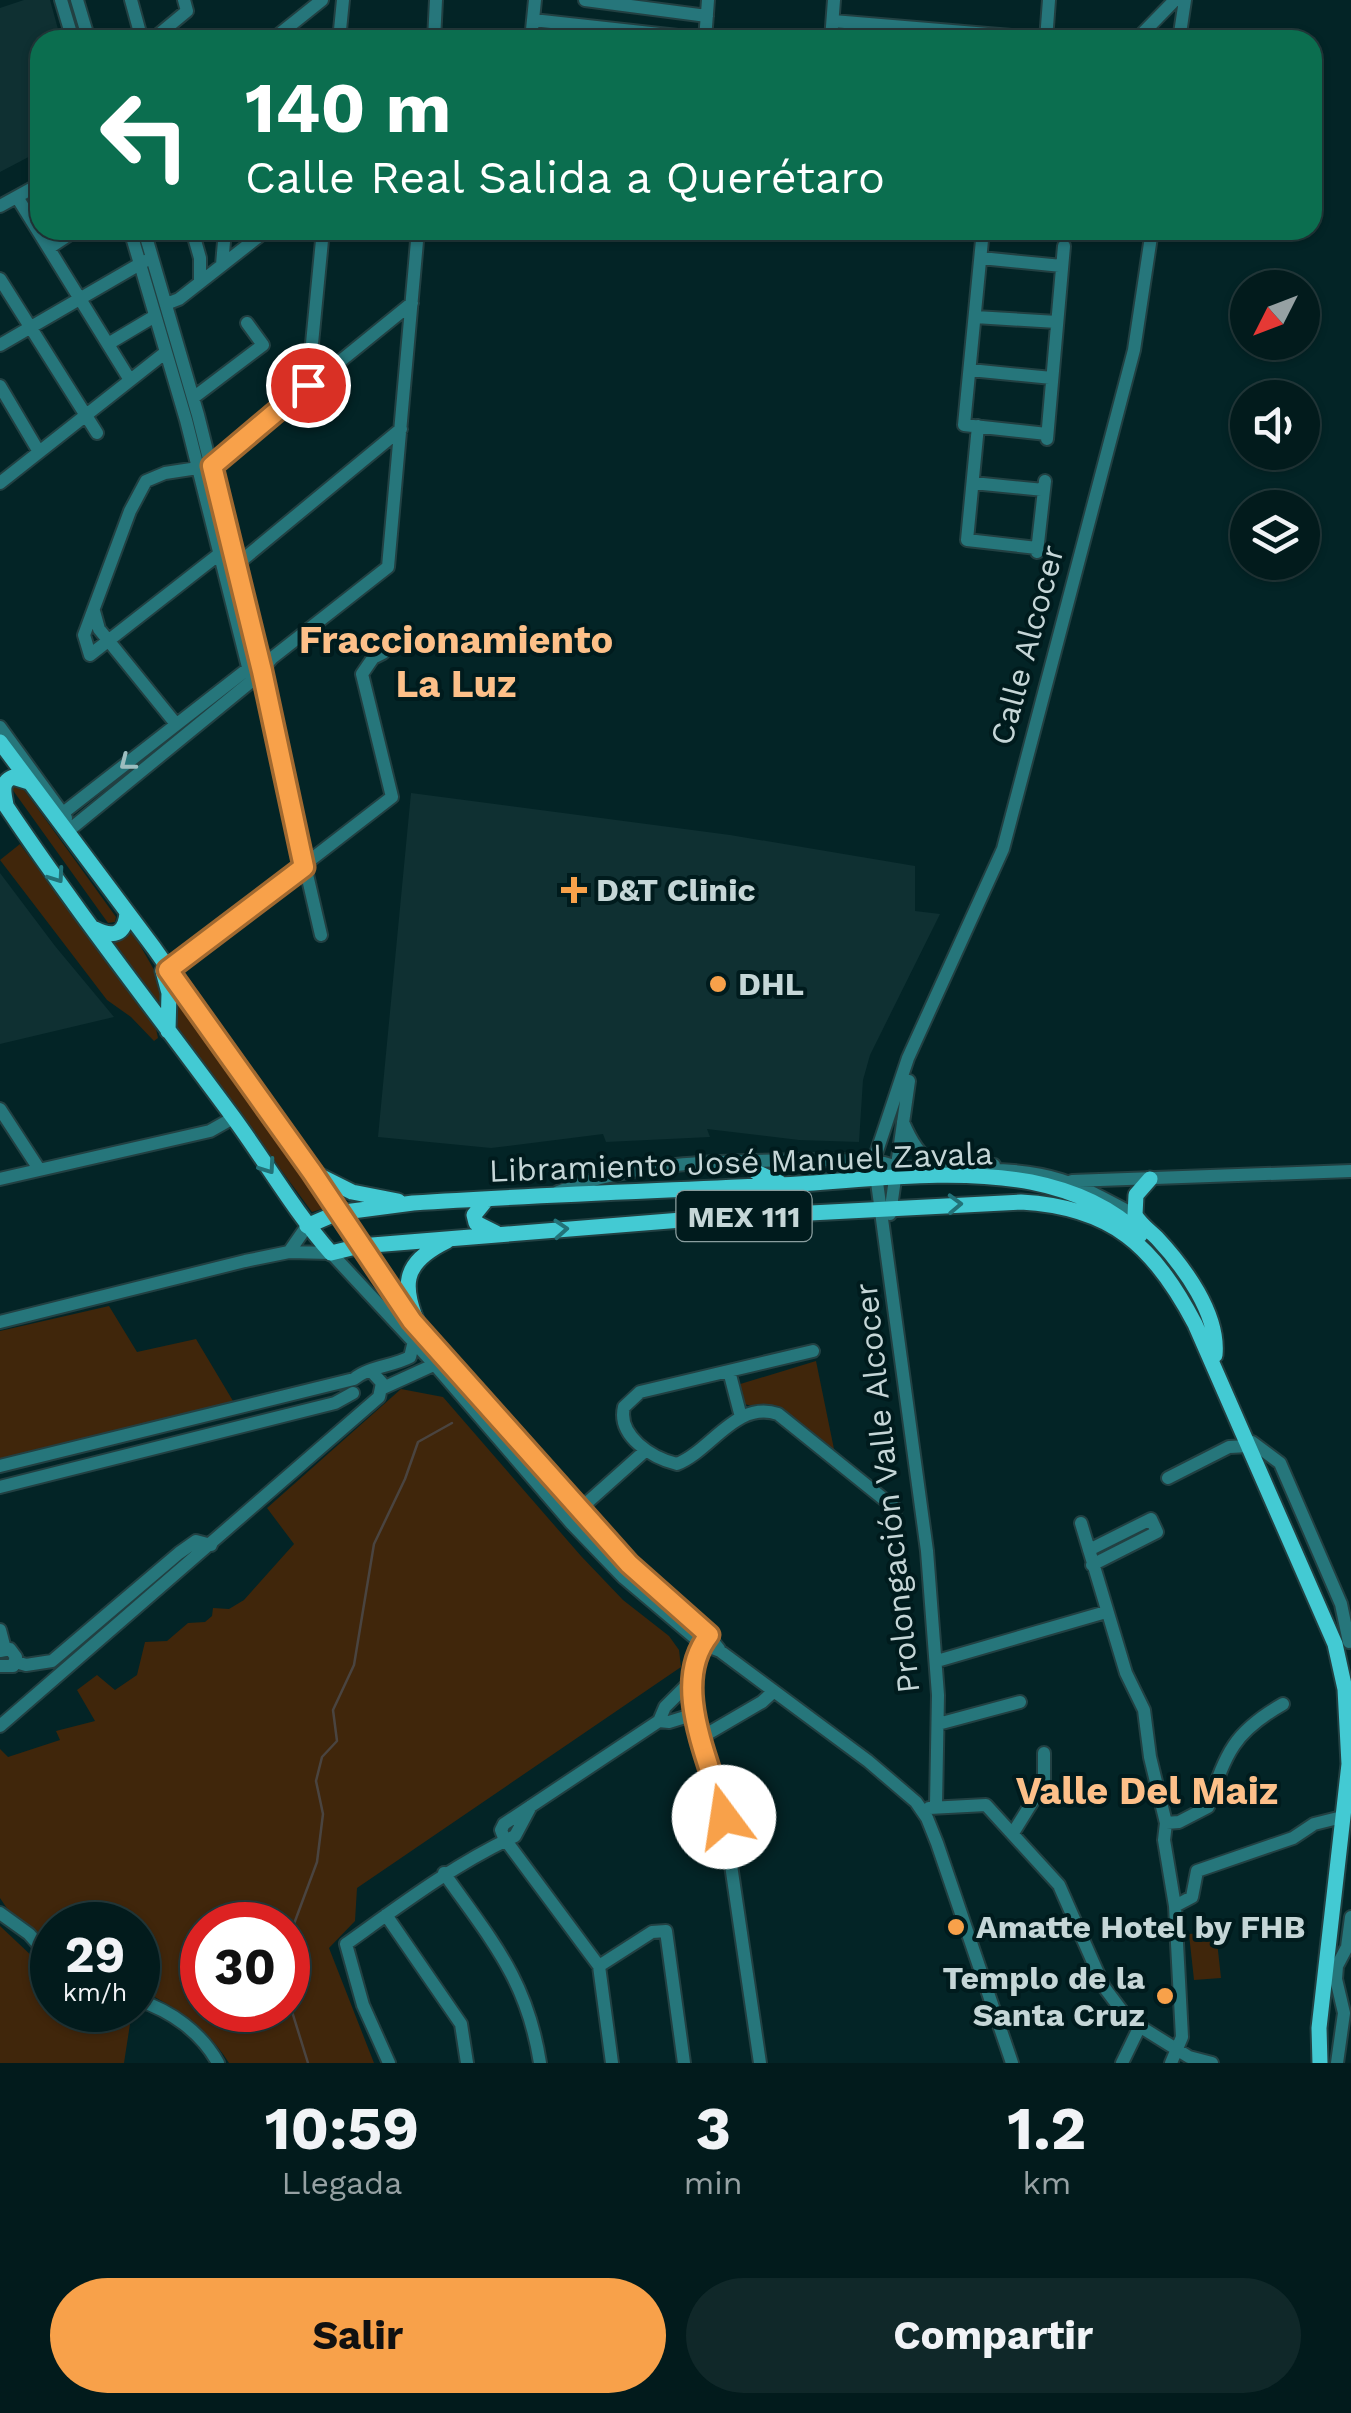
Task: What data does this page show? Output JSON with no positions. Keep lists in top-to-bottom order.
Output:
{
  "streets": {
    "main road": ["Libramiento José Manuel Zavala", "MEX 111"],
    "street": ["Calle Alcocer", "Prolongación Valle Alcocer"]
  },
  "crossings": [
    ["Calle Alcocer", "Libramiento José Manuel Zavala"],
    ["Calle Alcocer", "Prolongación Valle Alcocer"],
    ["Libramiento José Manuel Zavala", "MEX 111"],
    ["Libramiento José Manuel Zavala", "Prolongación Valle Alcocer"]
  ],
  "districts": ["Fraccionamiento La Luz", "Valle Del Maiz"],
  "places": {
    "health": ["D&T Clinic"],
    "other": ["DHL", "Amatte Hotel by FHB", "Templo de la Santa Cruz"]
  },
  "north": "bottom left",
  "page": {
    "turn": ["140 m", "Calle Real Salida a Querétaro"],
    "speed": "29 km/h",
    "limit": "30",
    "eta": [
      "10:59",
      "Llegada",
      "3",
      "min",
      "1.2",
      "km"
    ],
    "buttons": ["Salir", "Compartir"]
  }
}
